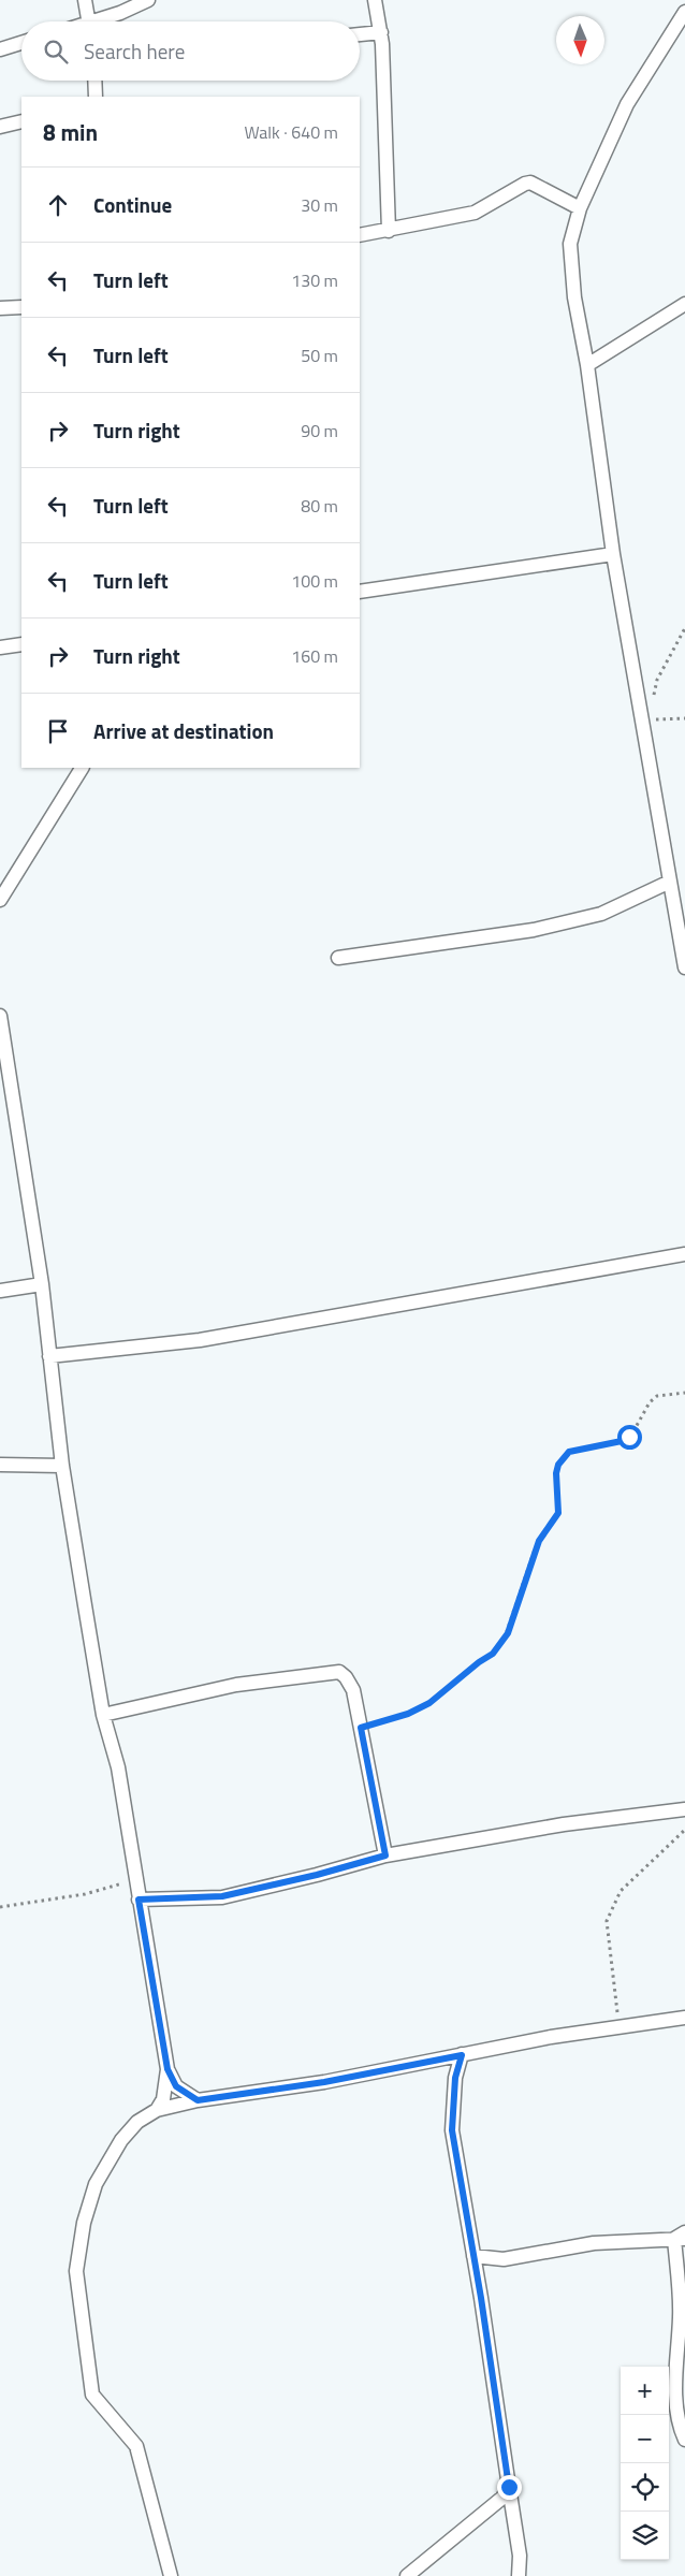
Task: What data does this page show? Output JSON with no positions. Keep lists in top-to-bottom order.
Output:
{
  "north": "bottom",
  "page": {
    "search": "Search here",
    "heading": ["8 min", "Walk · 640 m"],
    "list": [
      ["Continue", "30 m"],
      ["Turn left", "130 m"],
      ["Turn left", "50 m"],
      ["Turn right", "90 m"],
      ["Turn left", "80 m"],
      ["Turn left", "100 m"],
      ["Turn right", "160 m"],
      "Arrive at destination"
    ],
    "map_buttons": ["+", "−"]
  }
}
